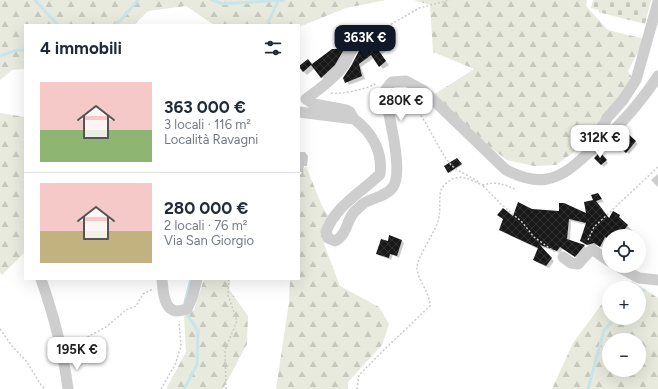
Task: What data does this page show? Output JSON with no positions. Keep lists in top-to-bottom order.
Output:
{
  "page": {
    "heading": "4 immobili",
    "price": [
      "363K €",
      "280K €",
      "312K €",
      "195K €"
    ],
    "list": [
      {
        "name": "363 000 €",
        "note": "3 locali · 116 m² · Località Ravagni"
      },
      {
        "name": "280 000 €",
        "note": "2 locali · 76 m² · Via San Giorgio"
      }
    ],
    "map_buttons": ["+", "−"]
  }
}
